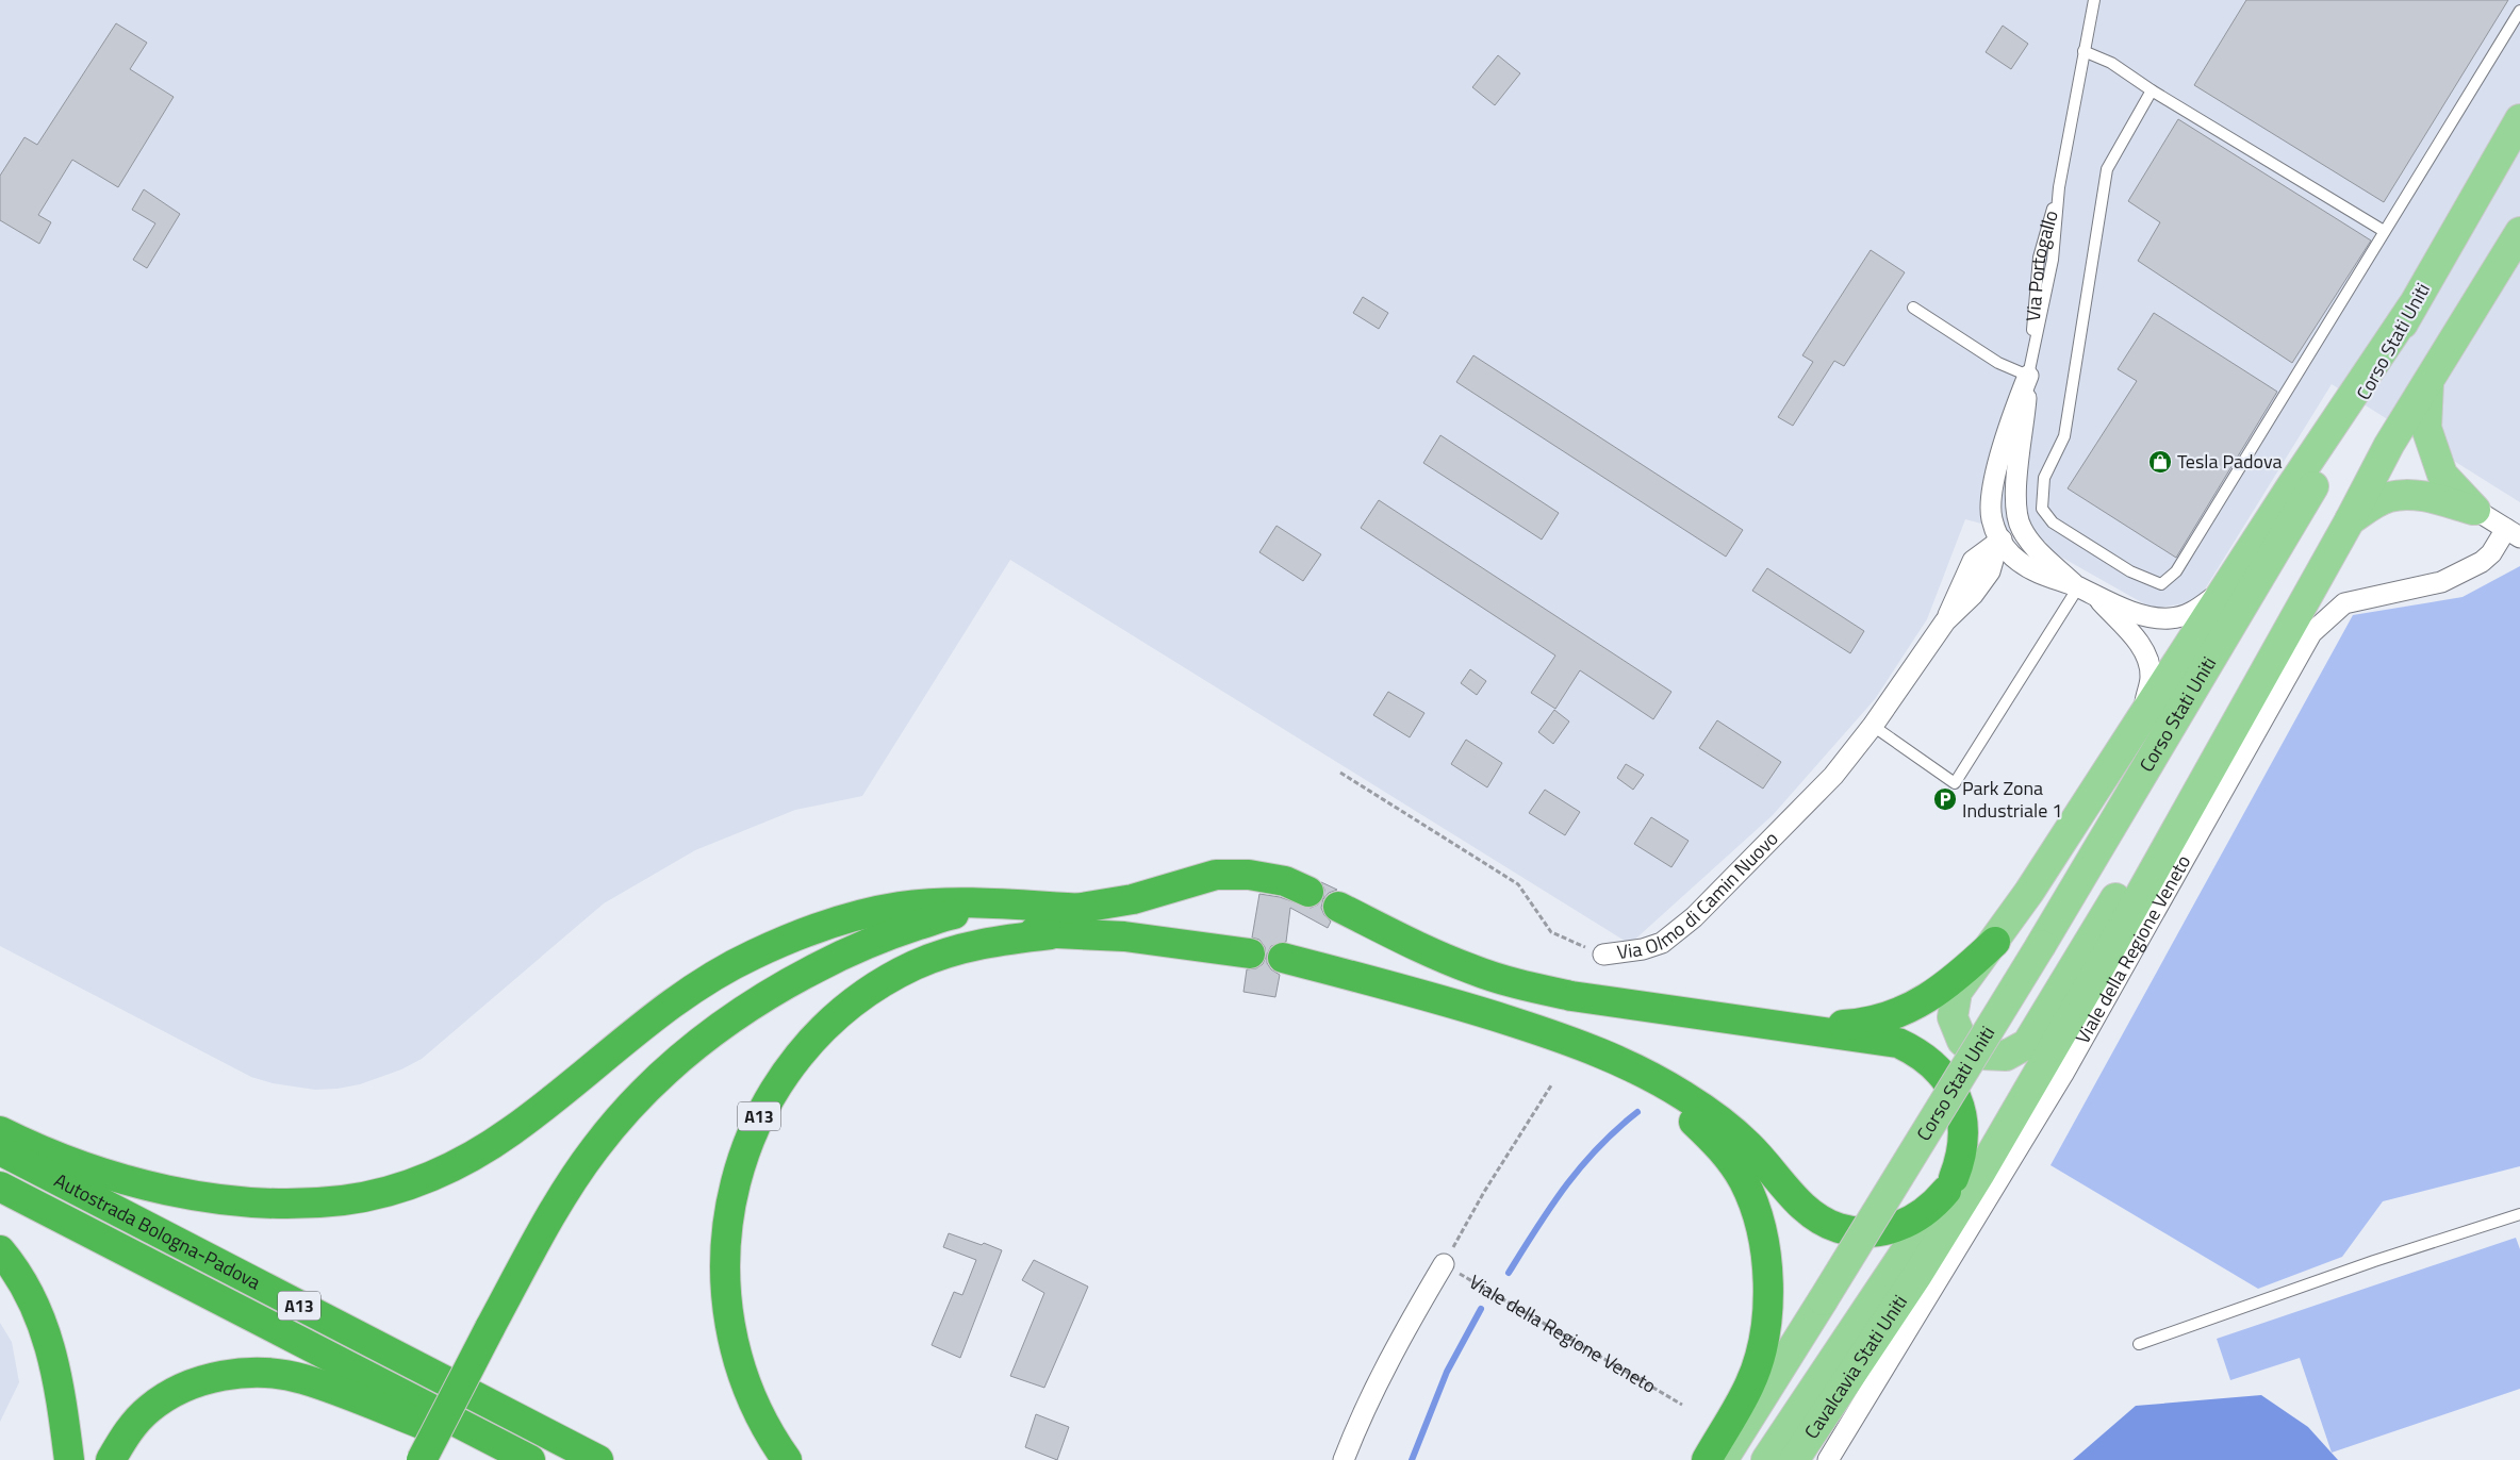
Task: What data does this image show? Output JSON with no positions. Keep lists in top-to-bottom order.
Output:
{
  "streets": {
    "highway": ["A13", "Autostrada Bologna-Padova"],
    "main road": ["Corso Stati Uniti", "Cavalcavia Stati Uniti"],
    "street": ["Via Portogallo", "Via Olmo di Camin Nuovo", "Viale della Regione Veneto"]
  },
  "crossings": [
    ["Via Portogallo", "Via Olmo di Camin Nuovo"]
  ],
  "places": {
    "shop": ["Tesla Padova"],
    "parking": ["Park Zona Industriale 1"]
  }
}
